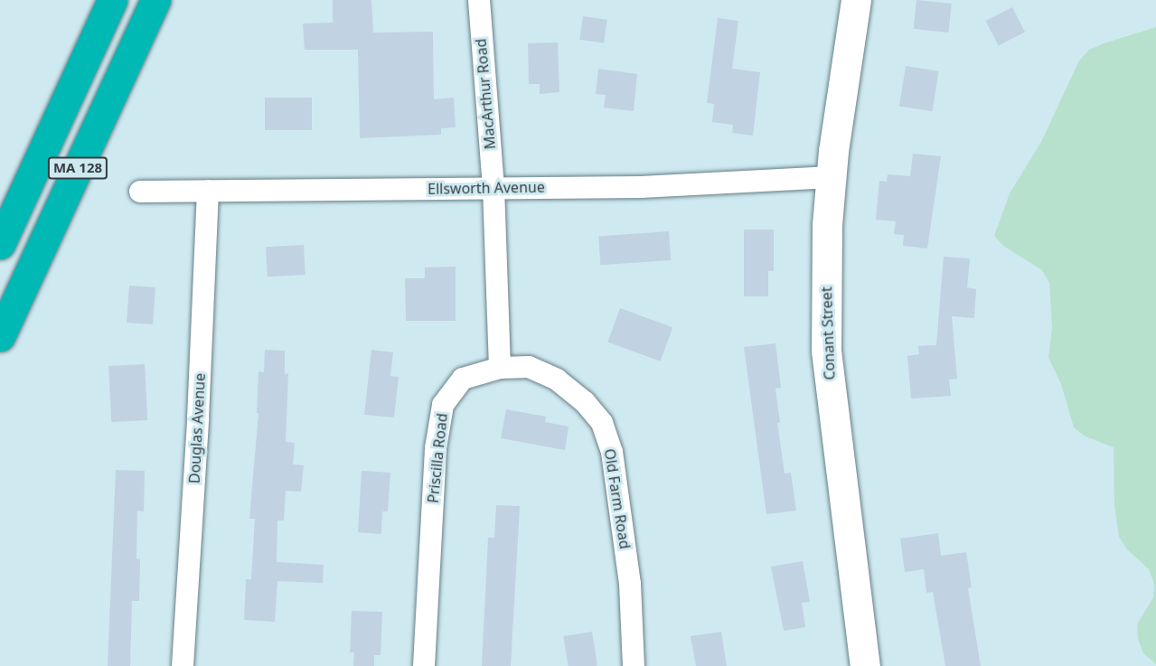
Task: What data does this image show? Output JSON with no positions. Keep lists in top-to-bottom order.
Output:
{
  "streets": {
    "highway": ["MA 128"],
    "main road": ["Conant Street"],
    "street": [
      "MacArthur Road",
      "Ellsworth Avenue",
      "Douglas Avenue",
      "Priscilla Road",
      "Old Farm Road"
    ]
  },
  "crossings": [
    ["MacArthur Road", "Ellsworth Avenue"],
    ["Ellsworth Avenue", "Conant Street"],
    ["Ellsworth Avenue", "Douglas Avenue"],
    ["Priscilla Road", "Old Farm Road"]
  ]
}
